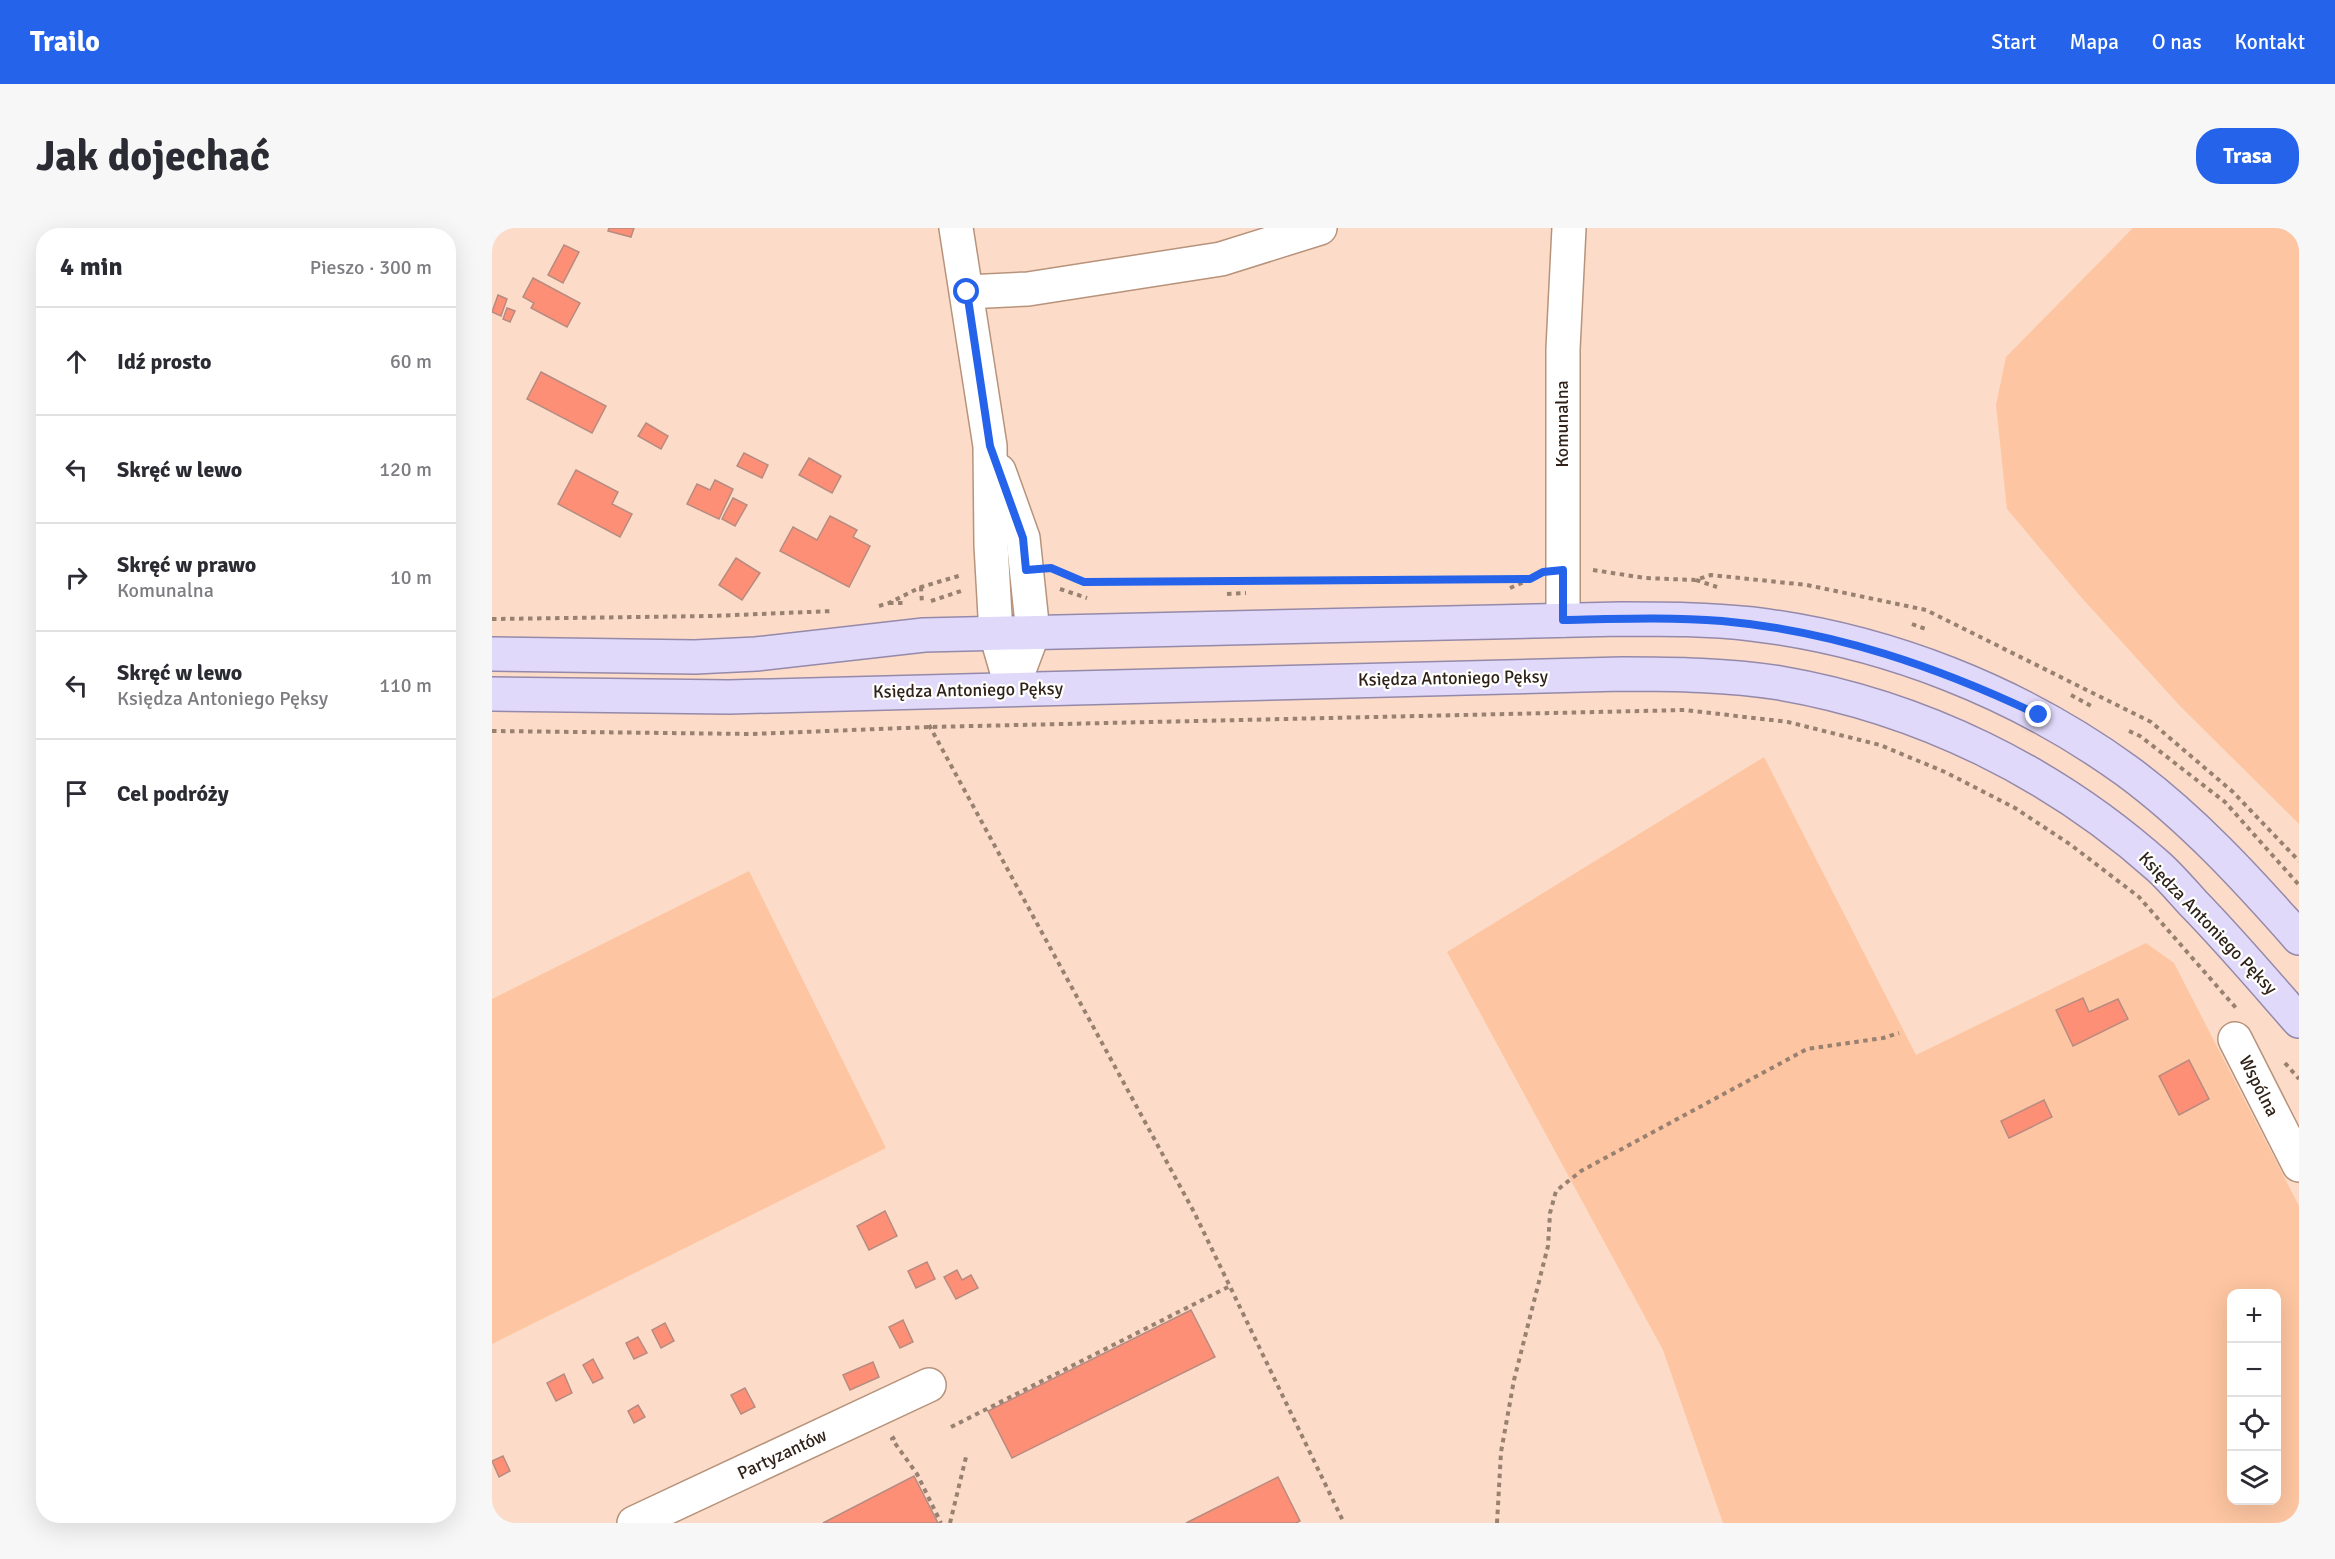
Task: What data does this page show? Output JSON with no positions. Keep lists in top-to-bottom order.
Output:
{
  "streets": {
    "main road": ["Księdza Antoniego Pęksy"],
    "street": ["Komunalna", "Wspólna", "Partyzantów"]
  },
  "page": {
    "header": "Trailo",
    "nav": [
      "Start",
      "Mapa",
      "O nas",
      "Kontakt"
    ],
    "buttons": "Trasa",
    "title": "Jak dojechać",
    "heading": ["4 min", "Pieszo · 300 m"],
    "list": [
      ["Idź prosto", "60 m"],
      ["Skręć w lewo", "120 m"],
      ["Skręć w prawo", "Komunalna", "10 m"],
      ["Skręć w lewo", "Księdza Antoniego Pęksy", "110 m"],
      "Cel podróży"
    ],
    "map_buttons": ["+", "−"]
  }
}
